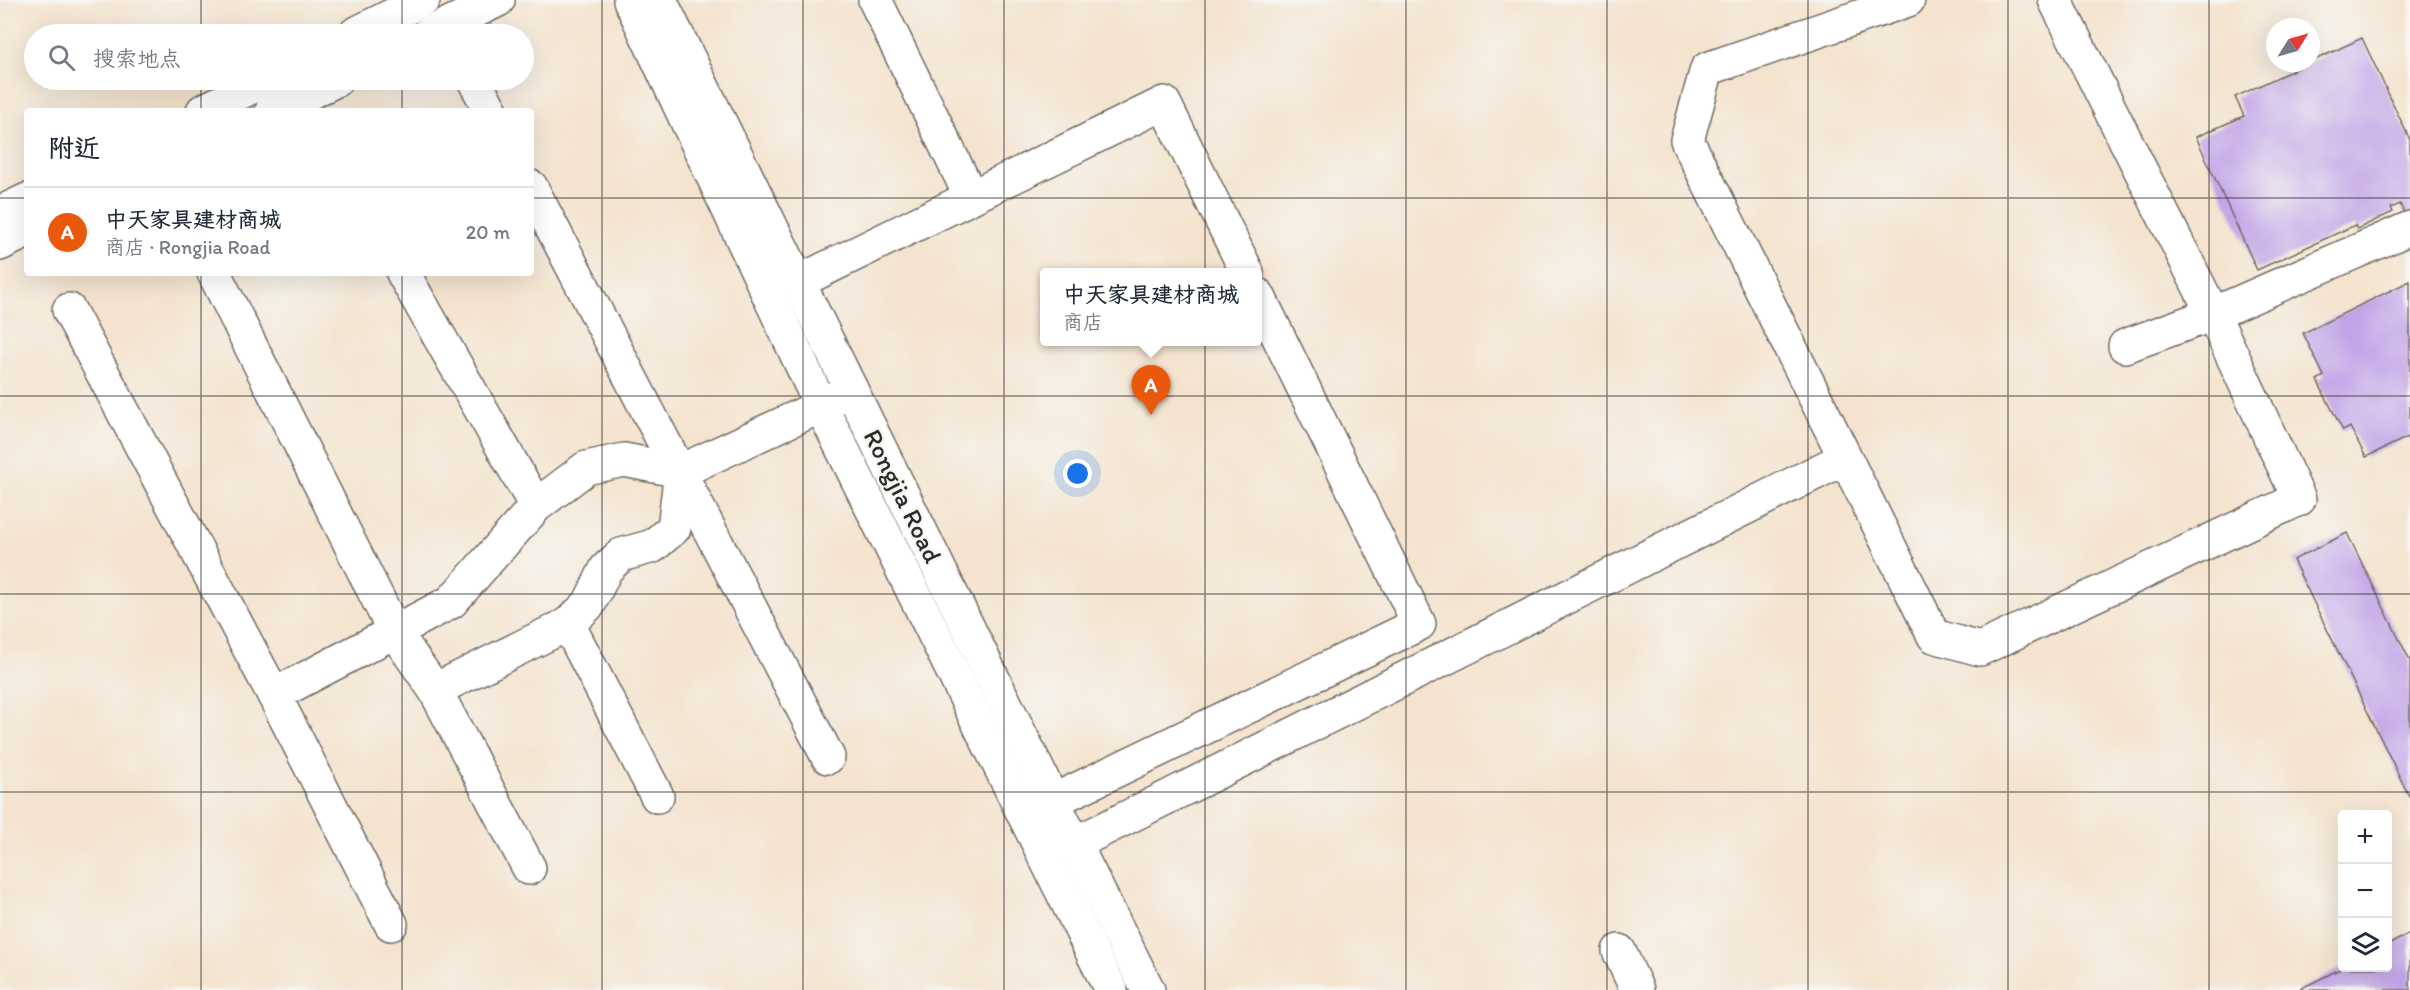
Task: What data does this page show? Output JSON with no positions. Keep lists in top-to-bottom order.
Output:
{
  "streets": {
    "street": ["Rongjia Road"]
  },
  "north": "top right",
  "page": {
    "search": "搜索地点",
    "heading": "附近",
    "list": [
      {
        "mark": "A",
        "name": "中天家具建材商城",
        "note": "商店 · Rongjia Road",
        "value": "20 m"
      }
    ],
    "popup": ["中天家具建材商城", "商店"],
    "pins": "A",
    "map_buttons": ["+", "−"]
  }
}
